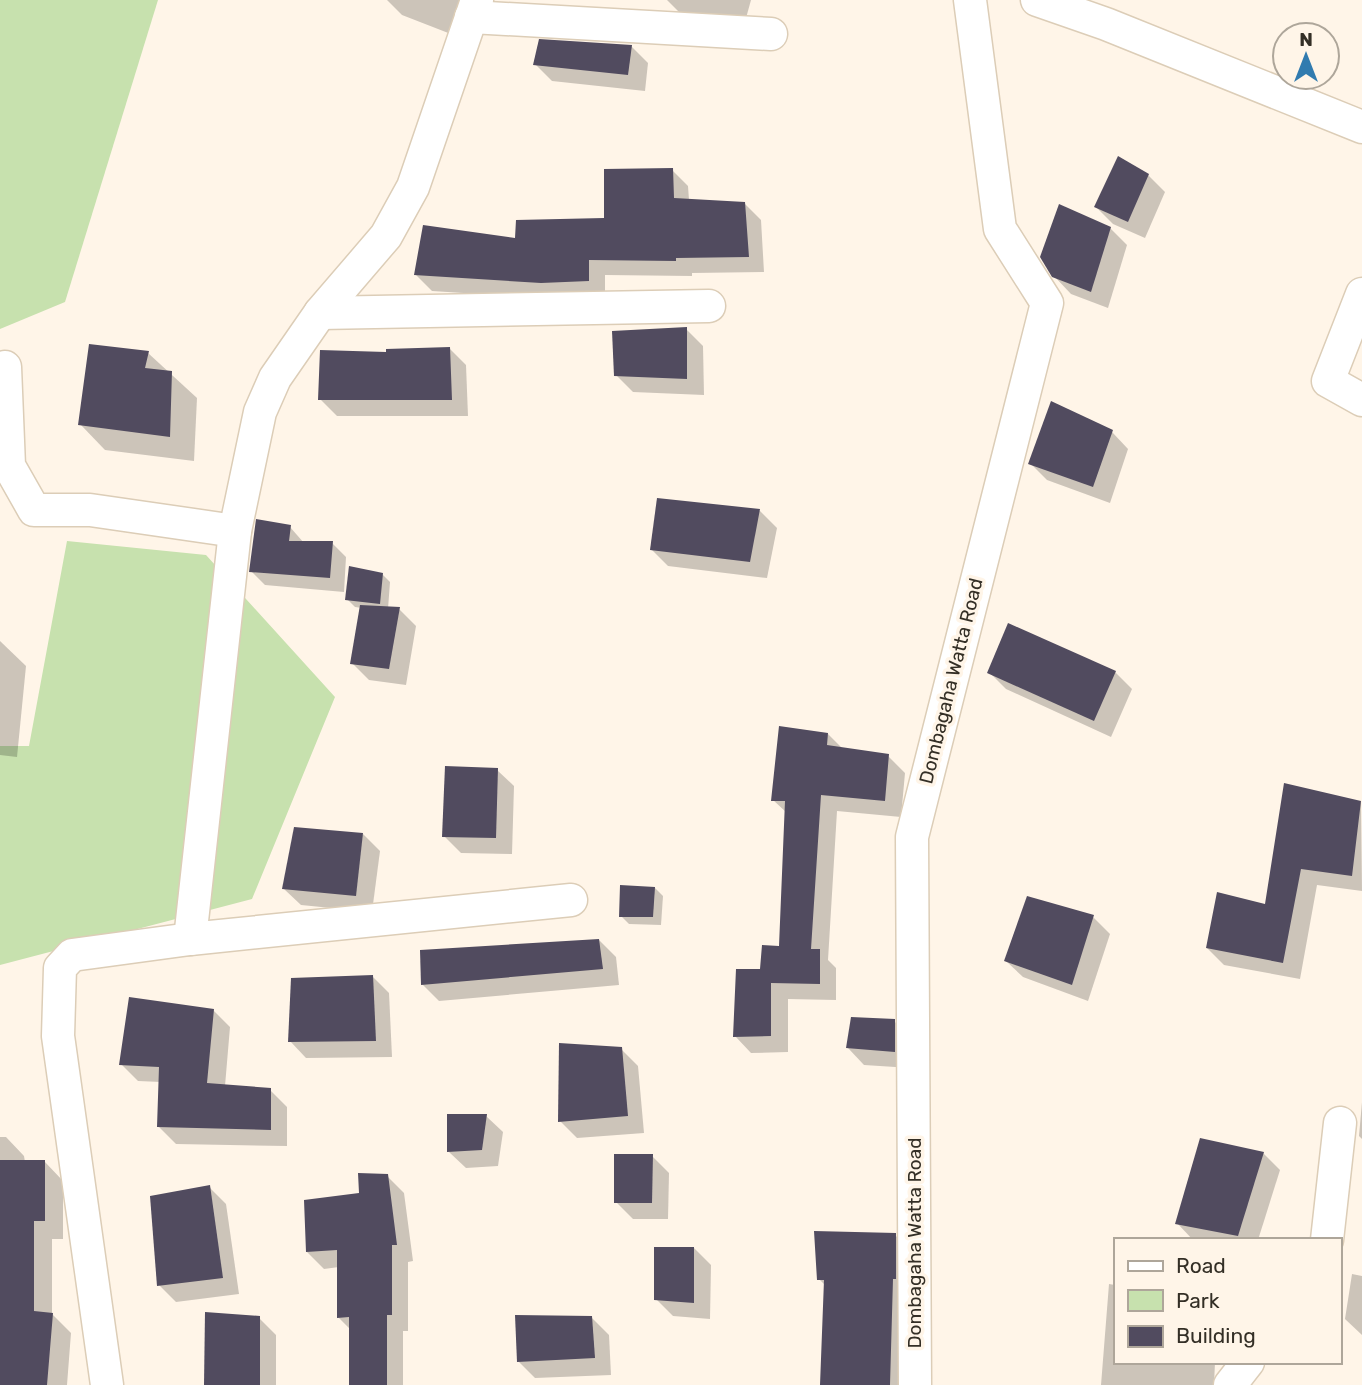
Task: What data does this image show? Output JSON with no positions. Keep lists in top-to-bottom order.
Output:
{
  "streets": {
    "street": ["Dombagaha Watta Road"]
  },
  "legend": ["Road", "Park", "Building"],
  "north": "top"
}
